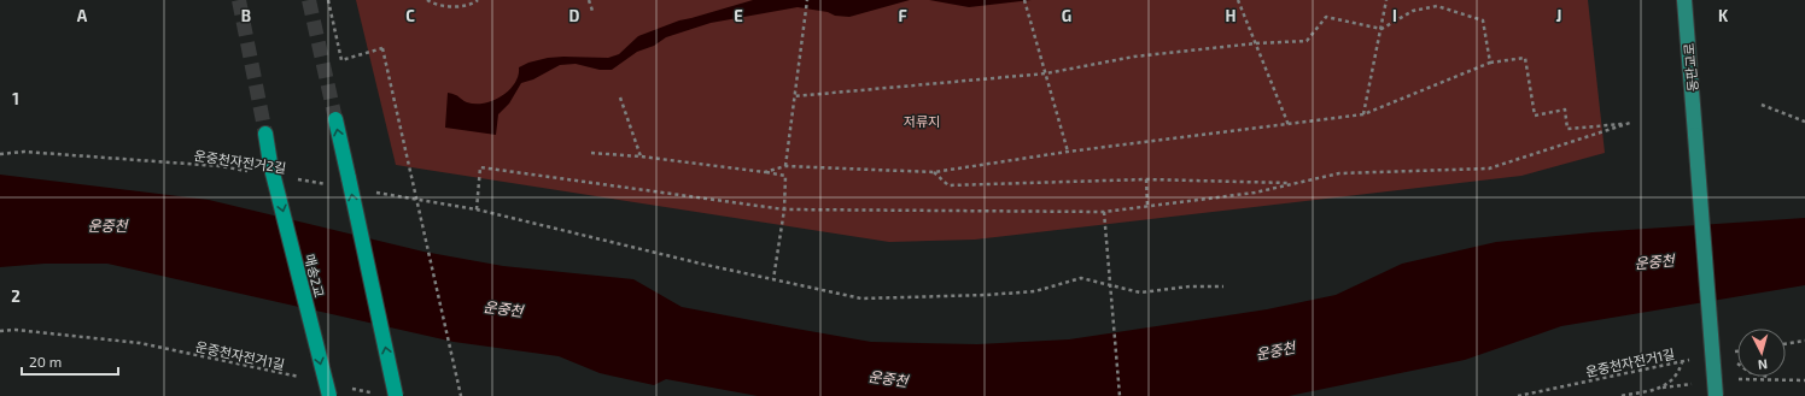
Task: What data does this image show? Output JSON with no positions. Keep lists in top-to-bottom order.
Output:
{
  "streets": {
    "highway": ["매송2교"],
    "main road": ["동판교로"],
    "path": ["운중천자전거2길", "운중천자전거1길"]
  },
  "water": ["운중천"],
  "parks": ["저류지"],
  "scale_bar": "20 m",
  "north": "bottom",
  "grid": {
    "columns": [
      "A",
      "B",
      "C",
      "D",
      "E",
      "F",
      "G",
      "H",
      "I",
      "J",
      "K"
    ],
    "rows": ["1", "2"]
  }
}
